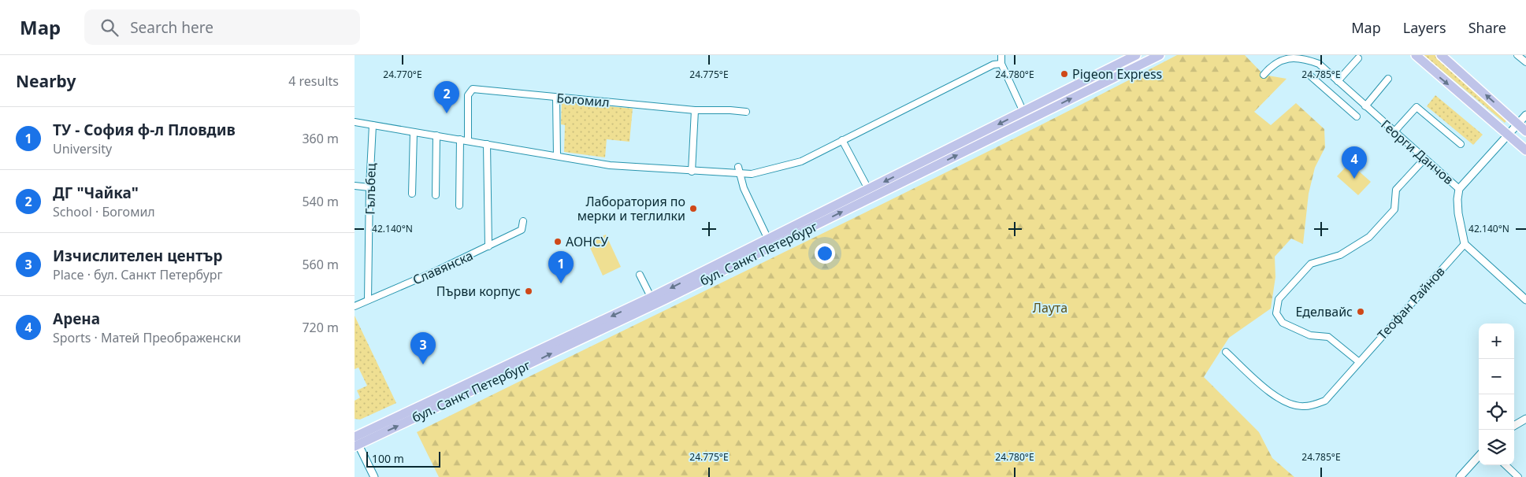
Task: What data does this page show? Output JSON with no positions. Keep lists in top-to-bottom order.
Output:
{
  "streets": {
    "main road": ["бул. Санкт Петербург"],
    "street": [
      "Богомил",
      "Георги Данчов",
      "Гълъбец",
      "Славянска",
      "Теофан Райнов"
    ]
  },
  "crossings": [
    ["Георги Данчов", "Теофан Райнов"],
    ["Гълъбец", "Славянска"]
  ],
  "parks": ["Лаута"],
  "places": [
    "Pigeon Express",
    "Лаборатория по мерки и теглилки",
    "АОНСУ",
    "Първи корпус",
    "Еделвайс"
  ],
  "scale_bar": "100 m",
  "page": {
    "header": "Map",
    "search": "Search here",
    "nav": ["Map", "Layers", "Share"],
    "heading": ["Nearby", "4 results"],
    "pins": [
      "2",
      "4",
      "1",
      "3"
    ],
    "list": [
      {
        "mark": "1",
        "name": "ТУ - София ф-л Пловдив",
        "note": "University",
        "value": "360 m"
      },
      {
        "mark": "2",
        "name": "ДГ \"Чайка\"",
        "note": "School · Богомил",
        "value": "540 m"
      },
      {
        "mark": "3",
        "name": "Изчислителен център",
        "note": "Place · бул. Санкт Петербург",
        "value": "560 m"
      },
      {
        "mark": "4",
        "name": "Арена",
        "note": "Sports · Матей Преображенски",
        "value": "720 m"
      }
    ],
    "map_buttons": ["+", "−"],
    "scale": "100 m"
  },
  "coordinates": [
    "24.770°E",
    "24.775°E",
    "24.780°E",
    "24.785°E",
    "42.140°N"
  ]
}
